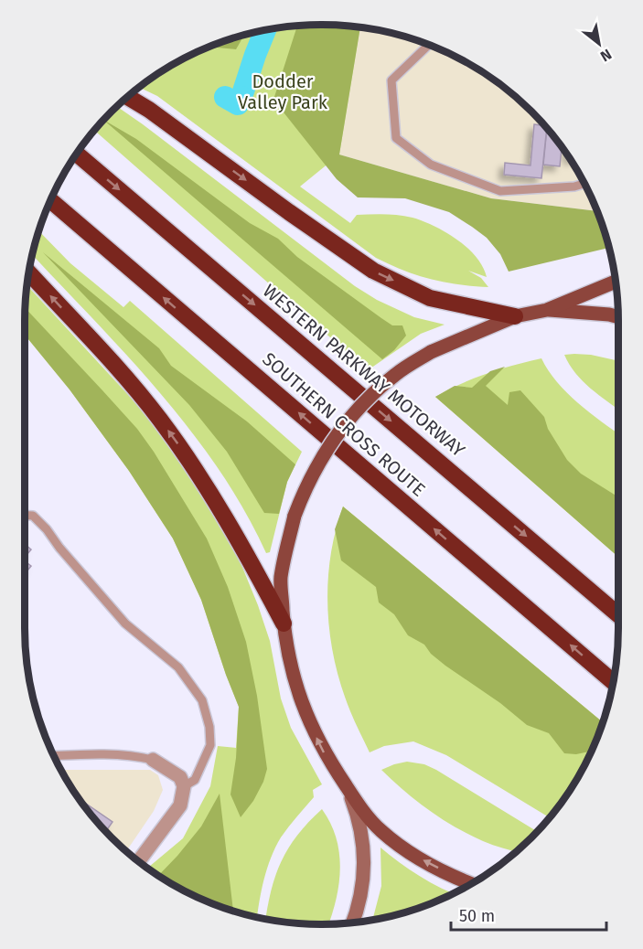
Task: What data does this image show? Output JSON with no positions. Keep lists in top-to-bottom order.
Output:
{
  "streets": {
    "highway": ["WESTERN PARKWAY MOTORWAY", "SOUTHERN CROSS ROUTE"]
  },
  "parks": ["Dodder Valley Park"],
  "scale_bar": "50 m",
  "north": "bottom right"
}
